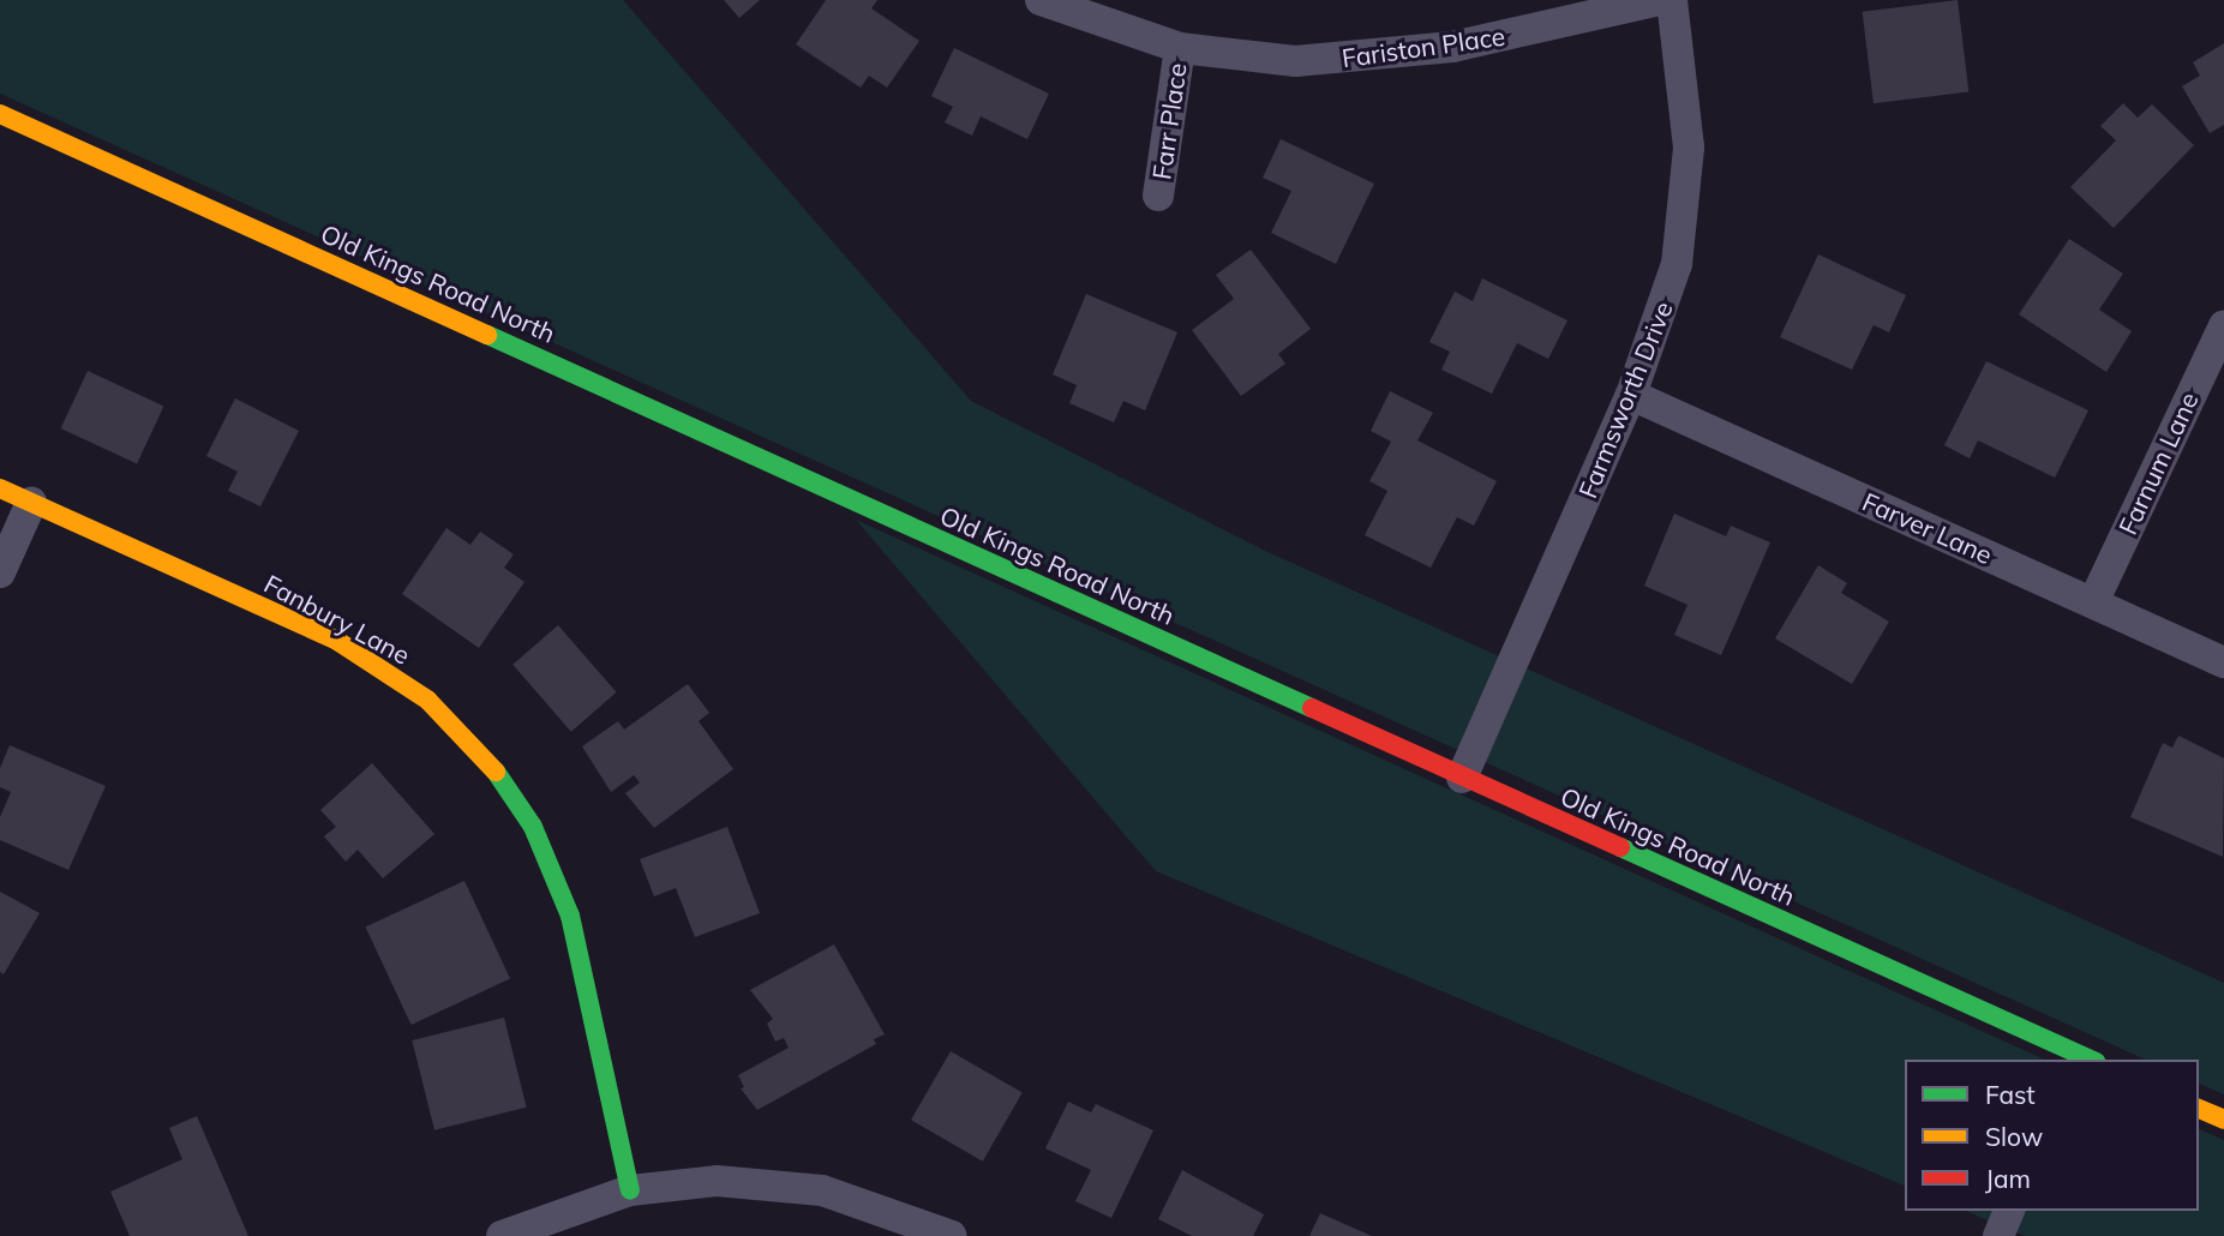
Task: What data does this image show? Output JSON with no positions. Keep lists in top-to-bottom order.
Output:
{
  "streets": {
    "street": [
      "Fariston Place",
      "Farr Place",
      "Old Kings Road North",
      "Farmsworth Drive",
      "Farnum Lane",
      "Farver Lane",
      "Fanbury Lane"
    ]
  },
  "crossings": [
    ["Fariston Place", "Farr Place"],
    ["Old Kings Road North", "Farmsworth Drive"],
    ["Farmsworth Drive", "Farver Lane"],
    ["Farnum Lane", "Farver Lane"]
  ],
  "legend": ["Fast", "Slow", "Jam"]
}
